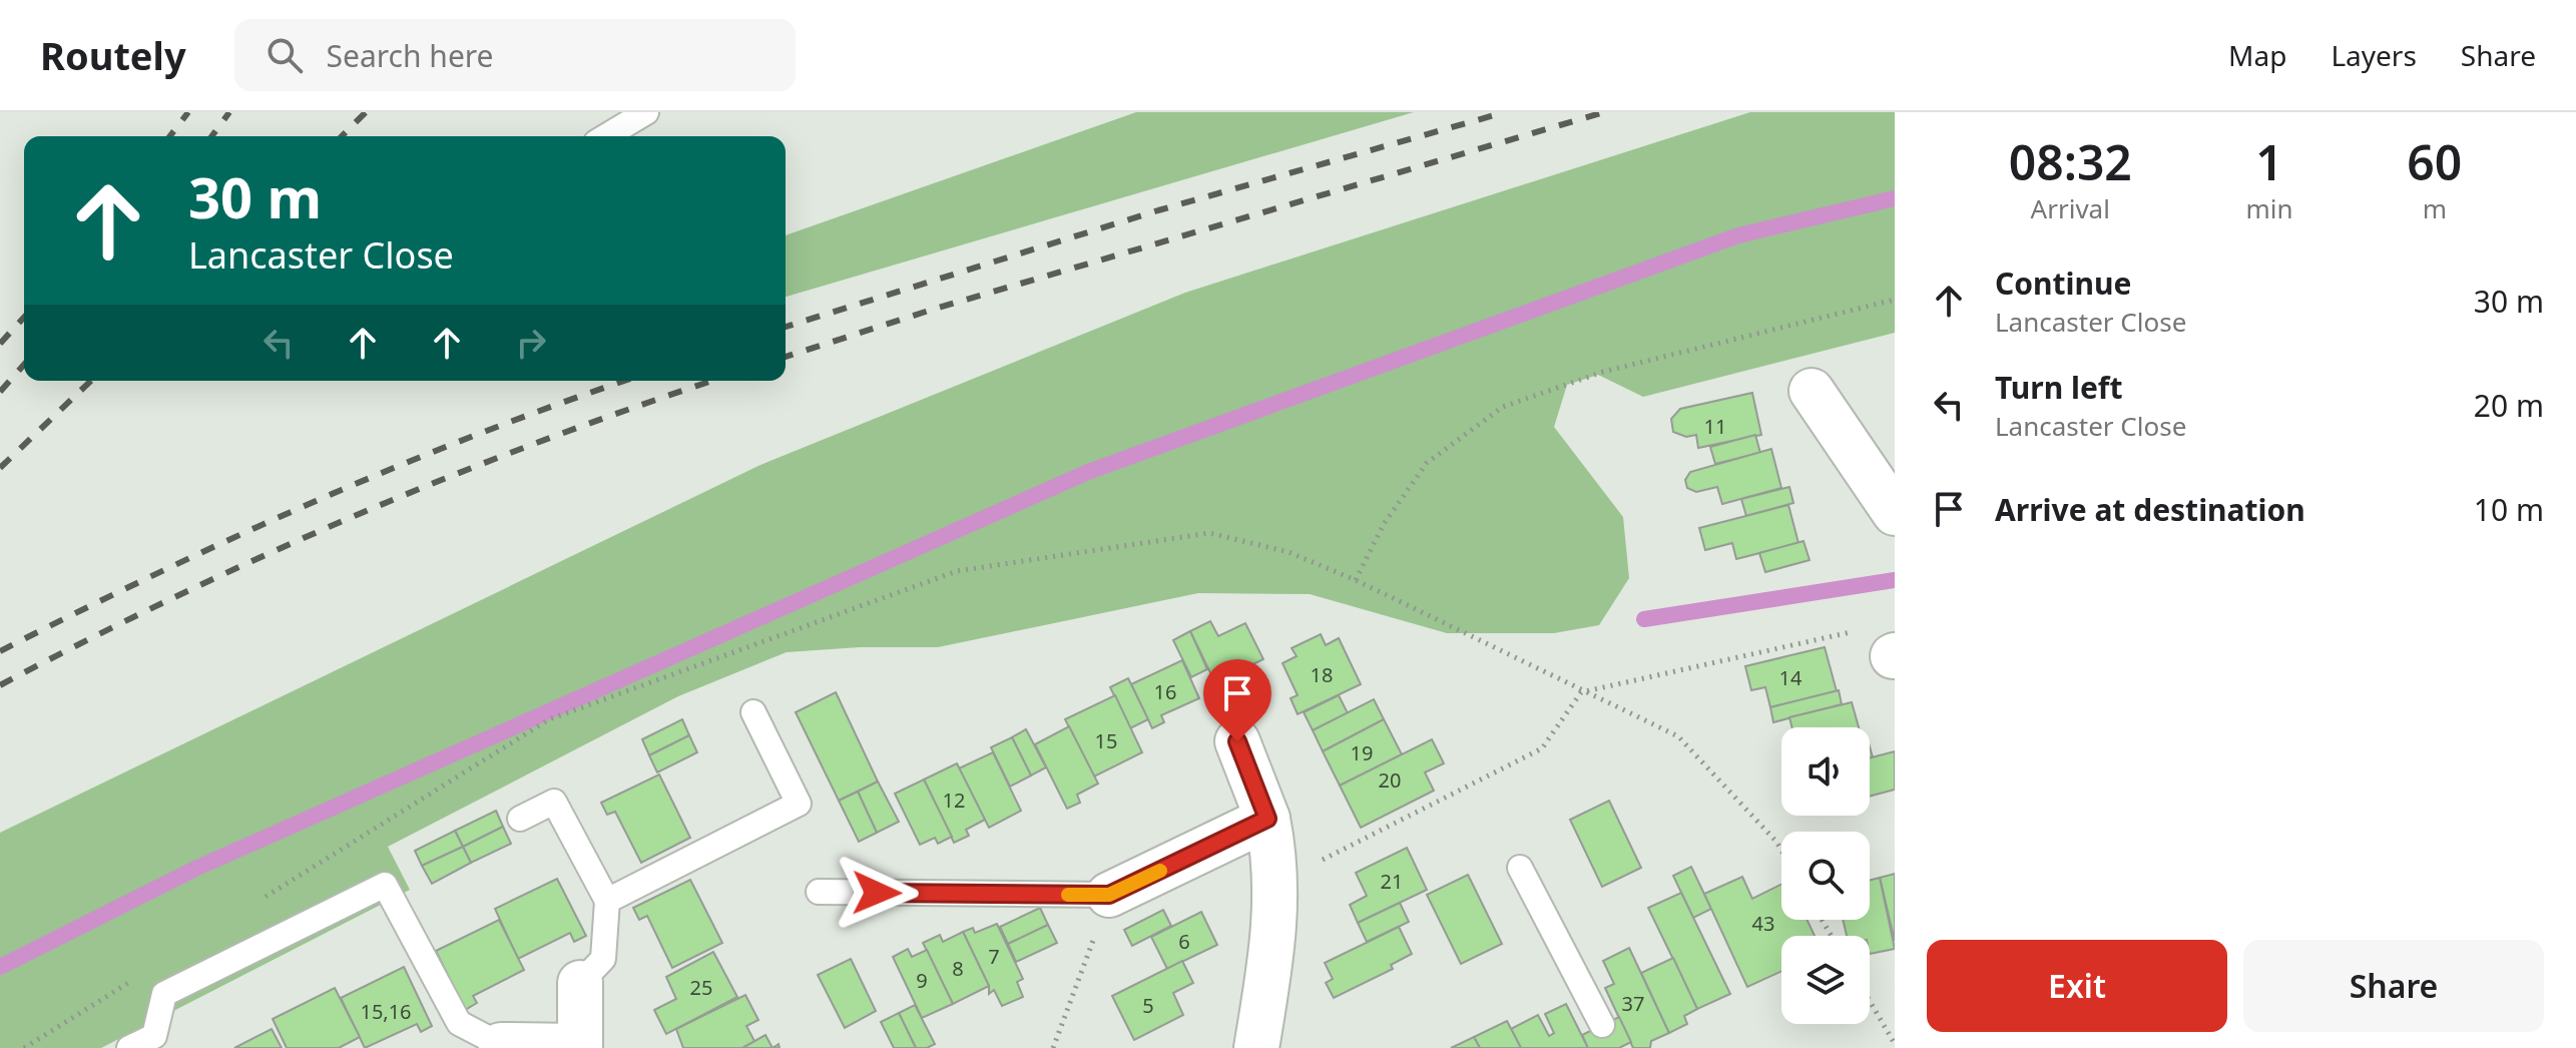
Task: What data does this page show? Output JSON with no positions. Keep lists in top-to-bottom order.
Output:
{
  "house_numbers": [
    "11",
    "18",
    "14",
    "16",
    "15",
    "19",
    "20",
    "12",
    "21",
    "43",
    "6",
    "7",
    "8",
    "9",
    "25",
    "37",
    "5",
    "15,16"
  ],
  "page": {
    "header": "Routely",
    "search": "Search here",
    "nav": ["Map", "Layers", "Share"],
    "eta": [
      "08:32",
      "Arrival",
      "1",
      "min",
      "60",
      "m"
    ],
    "turn": ["30 m", "Lancaster Close"],
    "list": [
      {
        "name": "Continue",
        "note": "Lancaster Close",
        "value": "30 m"
      },
      {
        "name": "Turn left",
        "note": "Lancaster Close",
        "value": "20 m"
      },
      {
        "name": "Arrive at destination",
        "value": "10 m"
      }
    ],
    "buttons": ["Exit", "Share"]
  }
}
